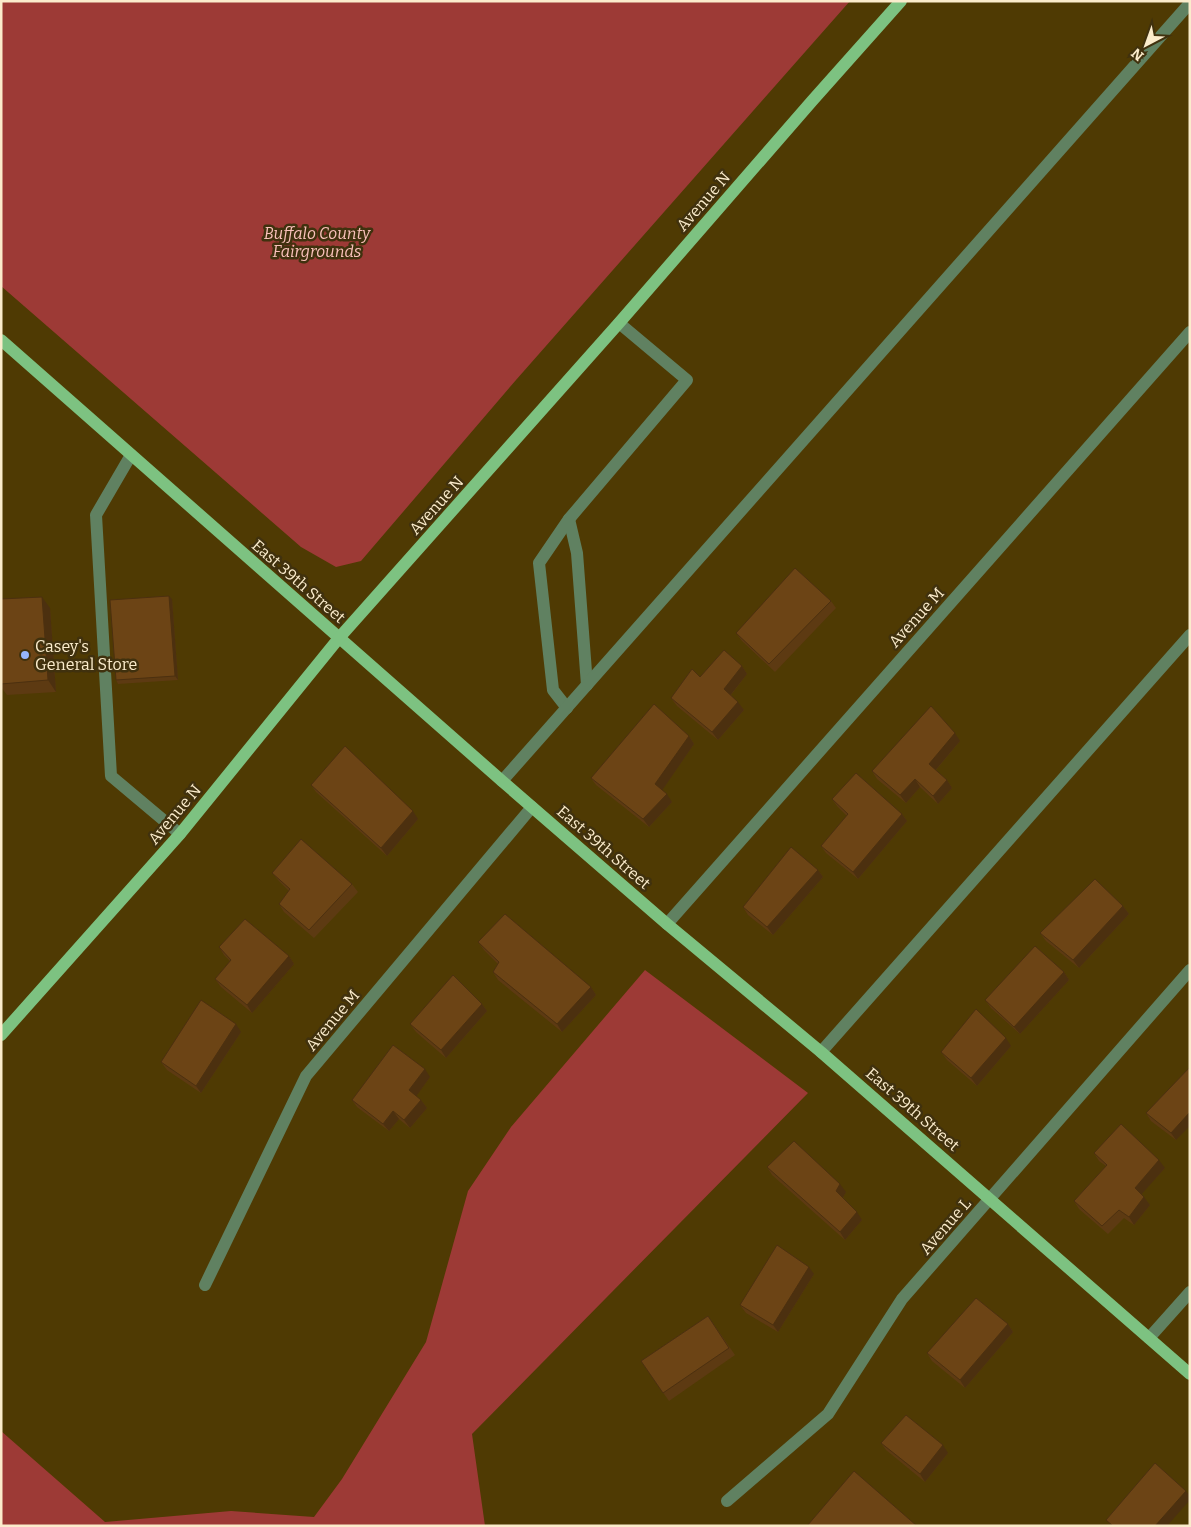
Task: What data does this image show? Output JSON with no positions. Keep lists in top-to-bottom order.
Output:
{
  "streets": {
    "main road": ["Avenue N", "East 39th Street"],
    "street": ["Avenue M", "Avenue L"]
  },
  "crossings": [
    ["Avenue N", "East 39th Street"],
    ["East 39th Street", "Avenue M"],
    ["East 39th Street", "Avenue L"]
  ],
  "parks": ["Buffalo County Fairgrounds"],
  "places": ["Casey's General Store"],
  "north": "bottom left"
}
